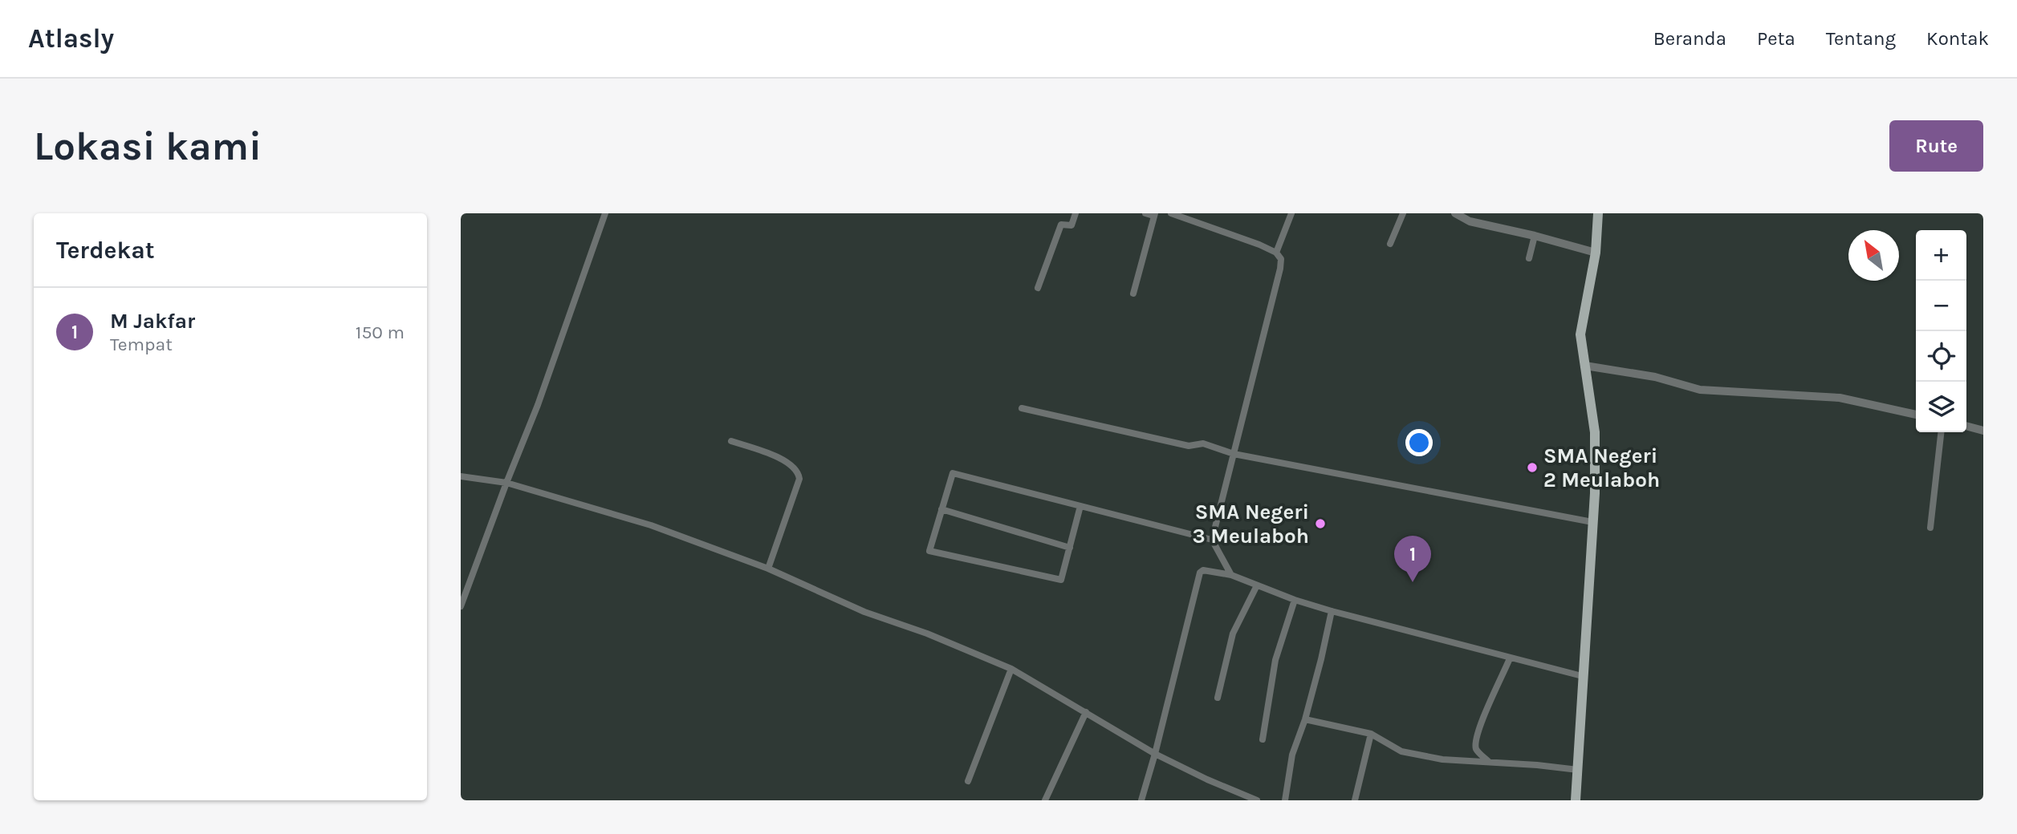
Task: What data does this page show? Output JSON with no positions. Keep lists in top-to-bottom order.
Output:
{
  "places": ["SMA Negeri 2 Meulaboh", "SMA Negeri 3 Meulaboh"],
  "north": "top left",
  "page": {
    "header": "Atlasly",
    "nav": [
      "Beranda",
      "Peta",
      "Tentang",
      "Kontak"
    ],
    "buttons": "Rute",
    "title": "Lokasi kami",
    "heading": "Terdekat",
    "map_buttons": ["+", "−"],
    "list": [
      {
        "mark": "1",
        "name": "M Jakfar",
        "note": "Tempat",
        "value": "150 m"
      }
    ],
    "pins": "1"
  }
}
